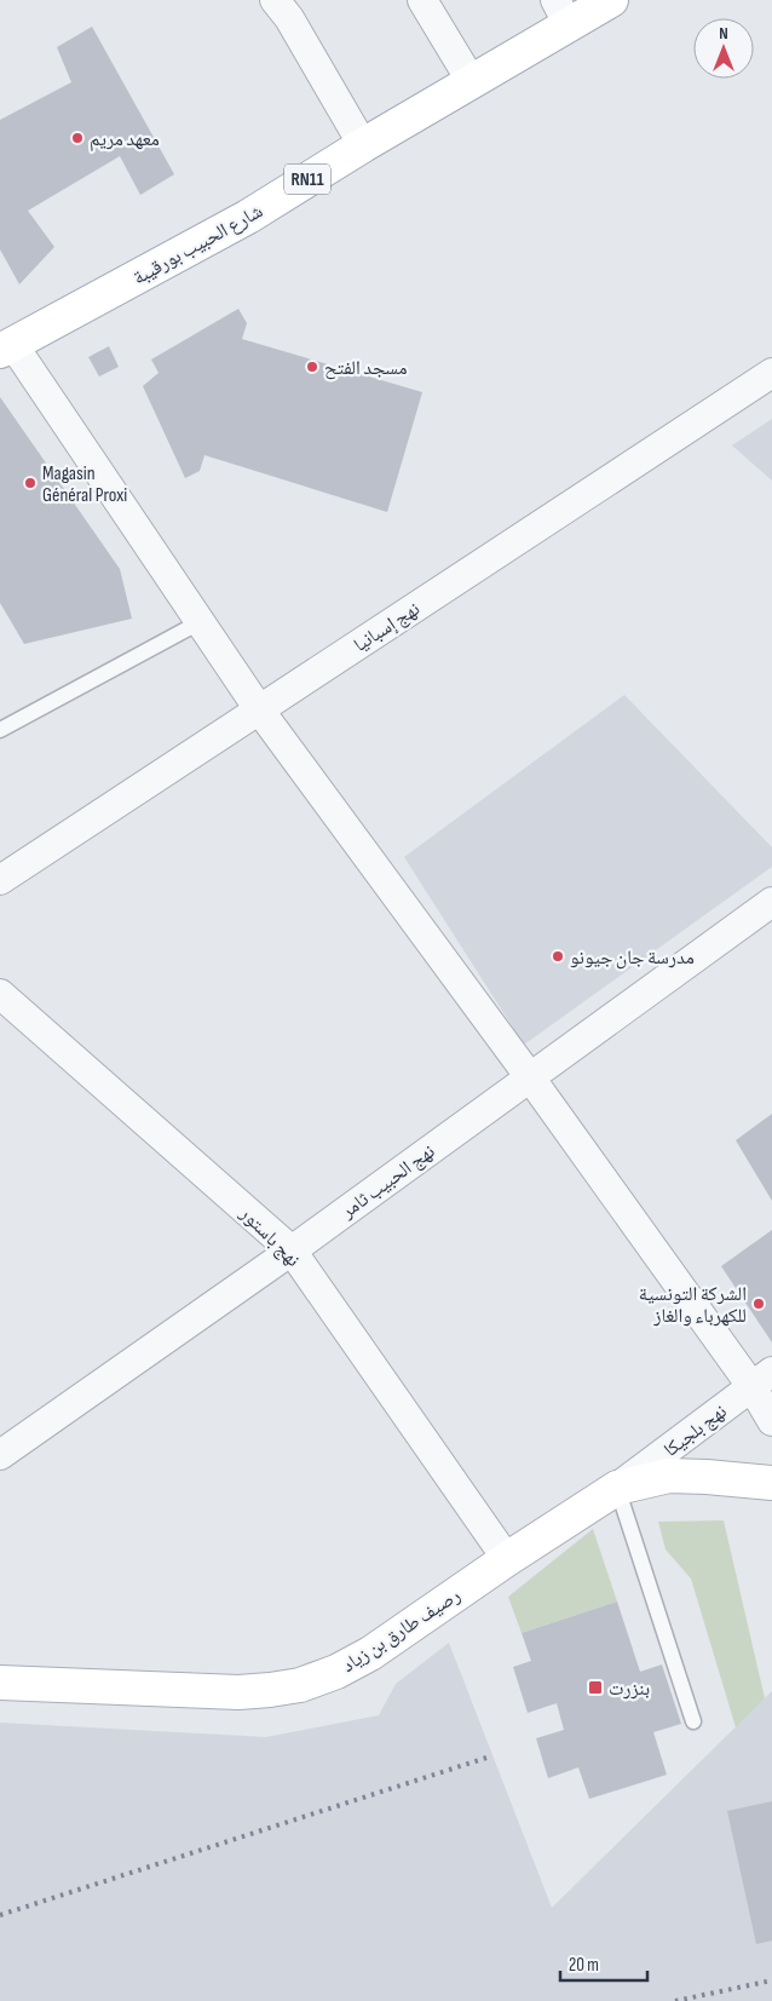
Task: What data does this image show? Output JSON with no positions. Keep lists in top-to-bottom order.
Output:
{
  "streets": {
    "main road": ["RN11", "شارع الحبيب بورقيبة", "رصيف طارق بن زياد"],
    "street": [
      "نهج إسبانيا",
      "نهج الحبيب ثامر",
      "نهج باستور",
      "نهج بلجيكا"
    ]
  },
  "crossings": [
    ["نهج الحبيب ثامر", "نهج باستور"],
    ["نهج باستور", "رصيف طارق بن زياد"],
    ["نهج بلجيكا", "رصيف طارق بن زياد"]
  ],
  "places": {
    "other": [
      "معهد مريم",
      "مسجد الفتح",
      "Magasin Général Proxi",
      "مدرسة جان جيونو",
      "الشركة التونسية للكهرباء والغاز"
    ],
    "transit": ["بنزرت"]
  },
  "scale_bar": "20 m",
  "north": "top"
}
